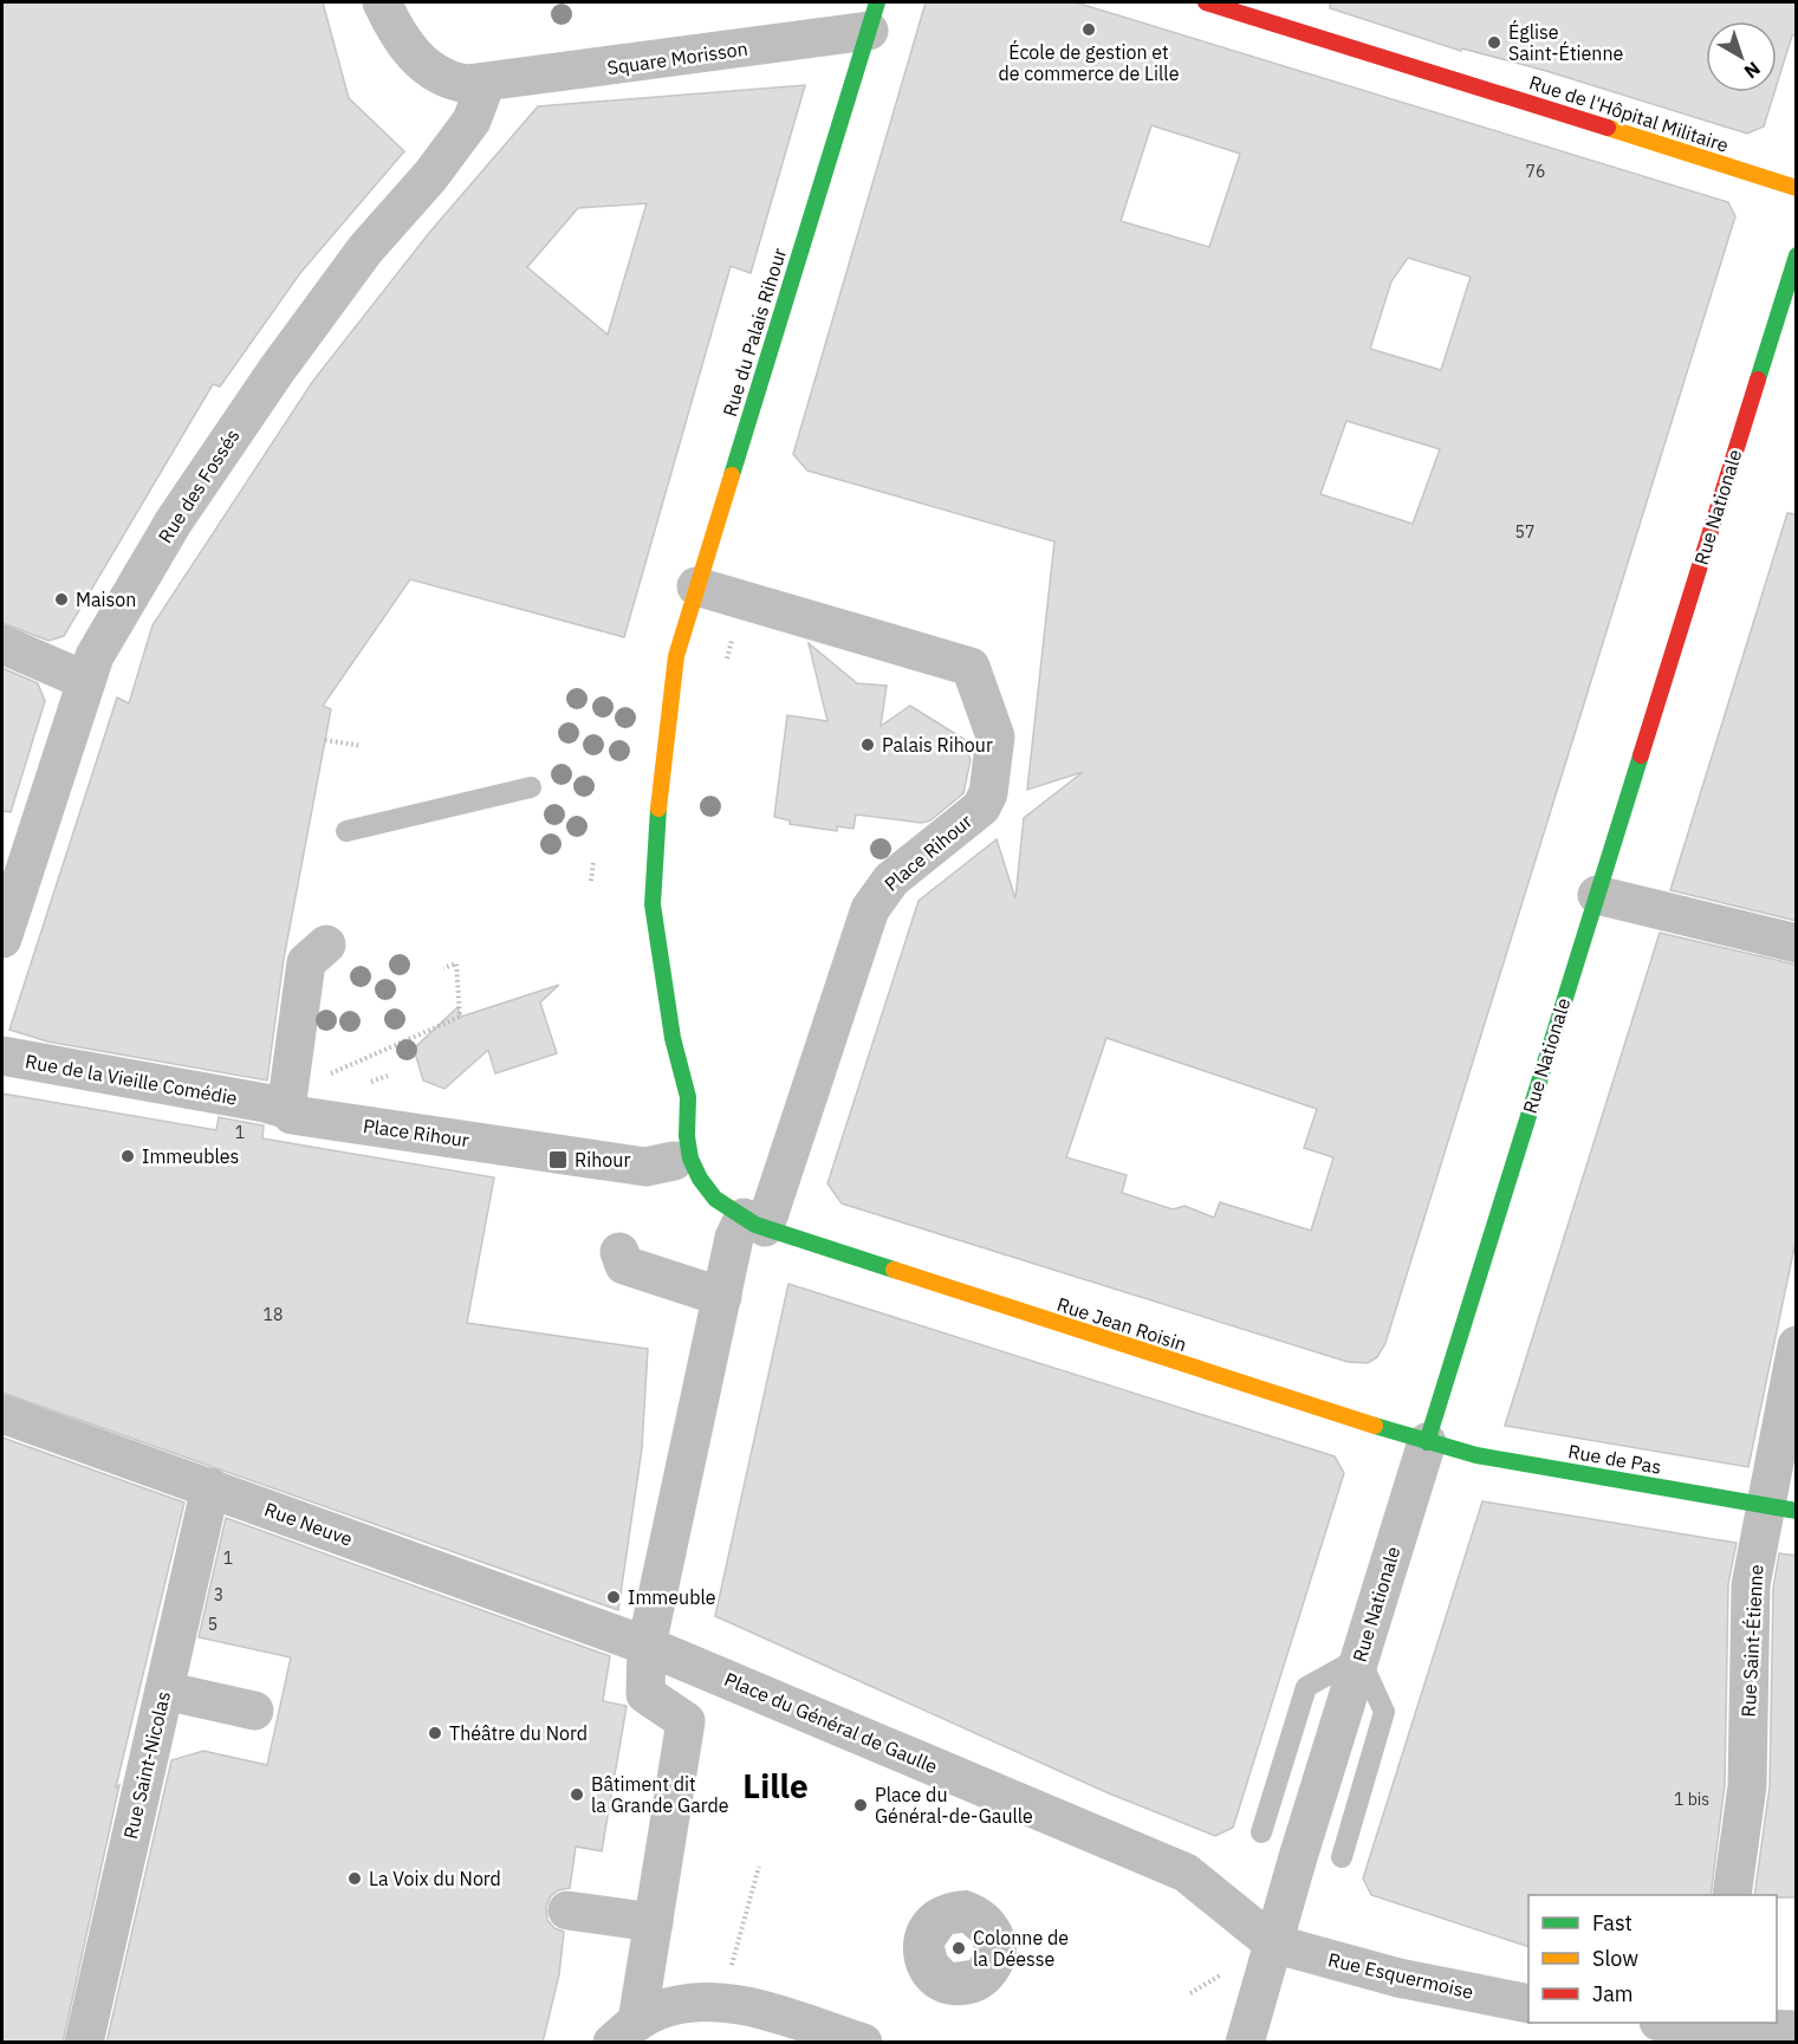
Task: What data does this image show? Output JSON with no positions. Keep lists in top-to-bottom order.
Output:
{
  "streets": {
    "street": [
      "Square Morisson",
      "Rue de l'Hôpital Militaire",
      "Rue du Palais Rihour",
      "Rue des Fossés",
      "Rue Nationale",
      "Place Rihour",
      "Rue de la Vieille Comédie",
      "Rue Jean Roisin",
      "Rue de Pas",
      "Rue Neuve",
      "Rue Saint-Étienne",
      "Place du Général de Gaulle",
      "Rue Saint-Nicolas",
      "Rue Esquermoise"
    ]
  },
  "crossings": [
    ["Square Morisson", "Rue du Palais Rihour"],
    ["Square Morisson", "Rue des Fossés"],
    ["Rue du Palais Rihour", "Place Rihour"],
    ["Rue du Palais Rihour", "Rue Jean Roisin"],
    ["Rue Nationale", "Rue Jean Roisin"],
    ["Rue Nationale", "Rue de Pas"],
    ["Rue Nationale", "Place du Général de Gaulle"],
    ["Rue Nationale", "Rue Esquermoise"],
    ["Place Rihour", "Rue de la Vieille Comédie"],
    ["Place Rihour", "Rue Jean Roisin"],
    ["Place Rihour", "Rue Neuve"],
    ["Place Rihour", "Place du Général de Gaulle"],
    ["Rue Jean Roisin", "Rue de Pas"],
    ["Rue de Pas", "Rue Saint-Étienne"],
    ["Rue Neuve", "Place du Général de Gaulle"],
    ["Rue Neuve", "Rue Saint-Nicolas"],
    ["Place du Général de Gaulle", "Rue Esquermoise"]
  ],
  "districts": ["Lille"],
  "places": {
    "other": [
      "École de gestion et de commerce de Lille",
      "Église Saint-Étienne",
      "Maison",
      "Palais Rihour",
      "Immeubles",
      "Immeuble",
      "Théâtre du Nord",
      "Bâtiment dit la Grande Garde",
      "Place du Général-de-Gaulle",
      "La Voix du Nord",
      "Colonne de la Déesse"
    ],
    "transit": ["Rihour"]
  },
  "house_numbers": [
    "76",
    "57",
    "1",
    "18",
    "1",
    "3",
    "5",
    "1 bis"
  ],
  "legend": ["Fast", "Slow", "Jam"],
  "north": "bottom right"
}
